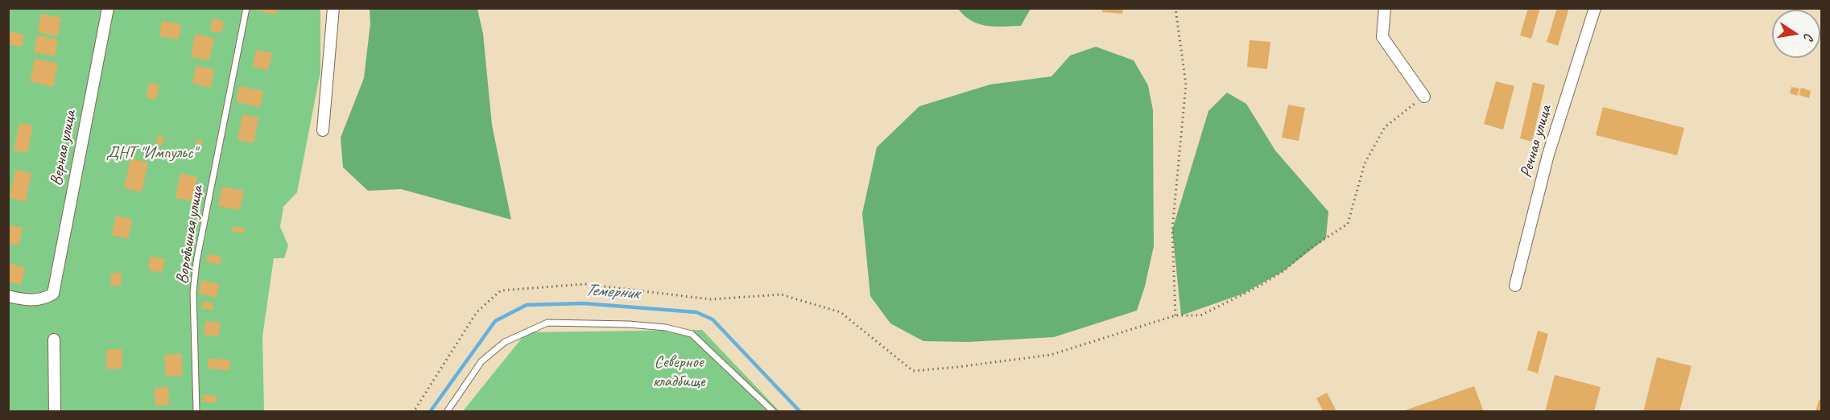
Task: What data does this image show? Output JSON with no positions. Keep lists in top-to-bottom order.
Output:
{
  "streets": {
    "street": ["Речная улица", "Верная улица"],
    "lane": ["Воробьиная улица"]
  },
  "water": ["Темерник"],
  "parks": ["ДНТ \"Импульс\"", "Северное кладбище"],
  "north": "right"
}
